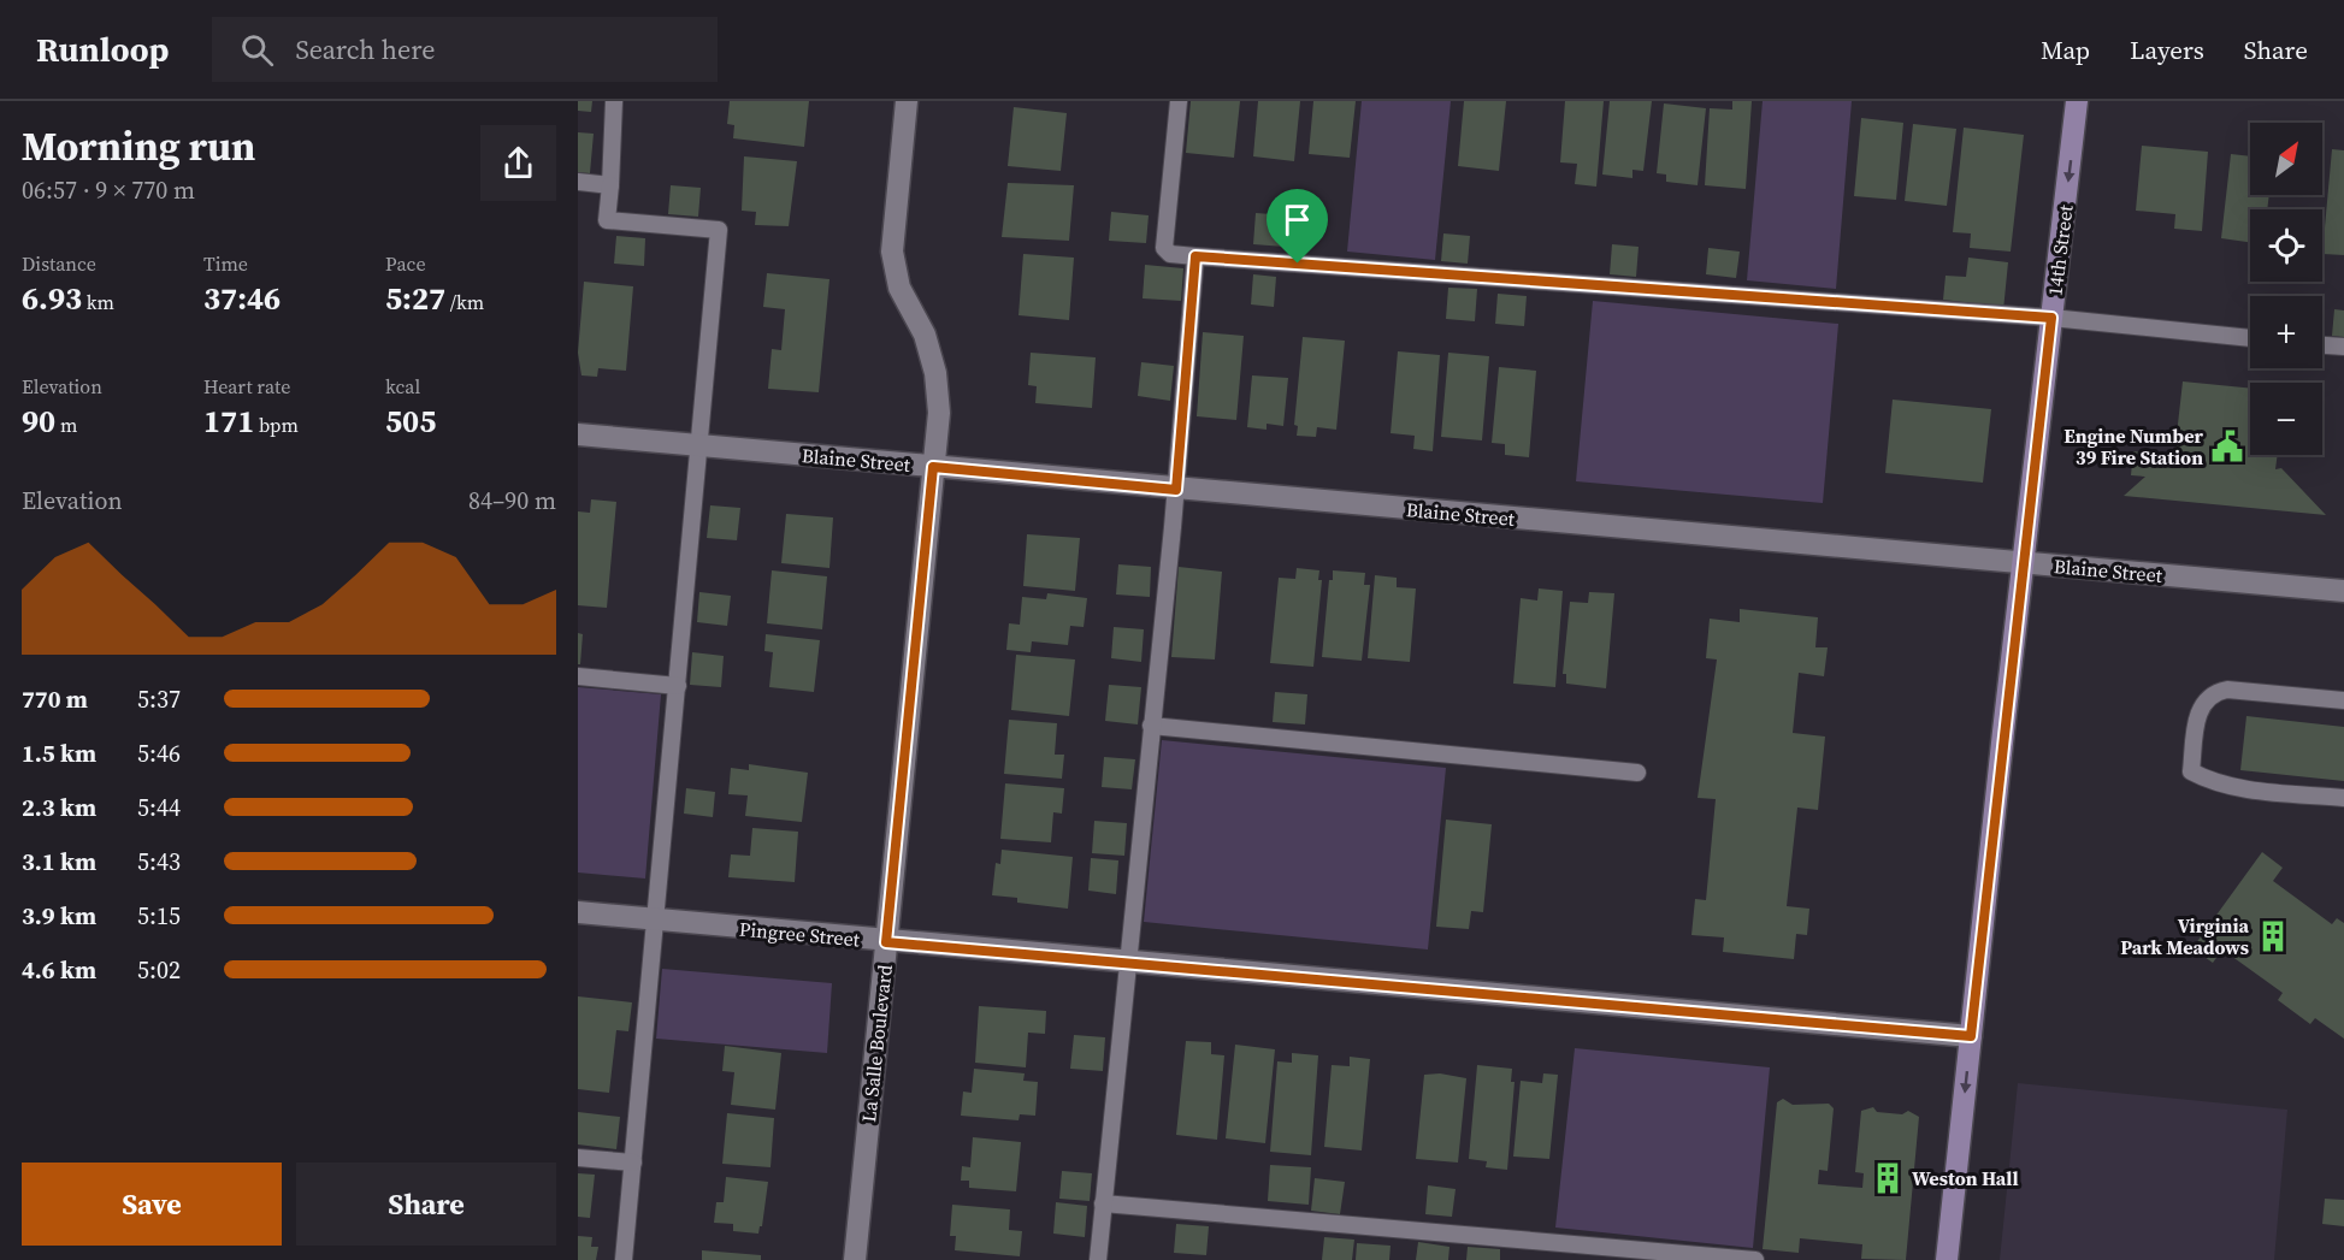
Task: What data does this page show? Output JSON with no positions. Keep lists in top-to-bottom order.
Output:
{
  "streets": {
    "street": [
      "14th Street",
      "Blaine Street",
      "Pingree Street",
      "La Salle Boulevard"
    ]
  },
  "crossings": [
    ["14th Street", "Blaine Street"],
    ["14th Street", "Pingree Street"],
    ["Blaine Street", "La Salle Boulevard"],
    ["Pingree Street", "La Salle Boulevard"]
  ],
  "one_way": ["14th Street"],
  "places": {
    "public building": ["Engine Number 39 Fire Station"],
    "building": ["Virginia Park Meadows", "Weston Hall"]
  },
  "north": "top right",
  "page": {
    "header": "Runloop",
    "search": "Search here",
    "nav": ["Map", "Layers", "Share"],
    "heading": ["Morning run", "06:57 · 9 × 770 m"],
    "map_buttons": ["+", "−"],
    "stats": [
      ["Distance", "6.93 km"],
      ["Time", "37:46"],
      ["Pace", "5:27 /km"],
      ["Elevation", "90 m"],
      ["Heart rate", "171 bpm"],
      ["kcal", "505"]
    ],
    "chart": ["Elevation", "84–90 m"],
    "list": [
      {
        "name": "770 m",
        "note": "5:37"
      },
      {
        "name": "1.5 km",
        "note": "5:46"
      },
      {
        "name": "2.3 km",
        "note": "5:44"
      },
      {
        "name": "3.1 km",
        "note": "5:43"
      },
      {
        "name": "3.9 km",
        "note": "5:15"
      },
      {
        "name": "4.6 km",
        "note": "5:02"
      }
    ],
    "buttons": ["Save", "Share"]
  }
}
